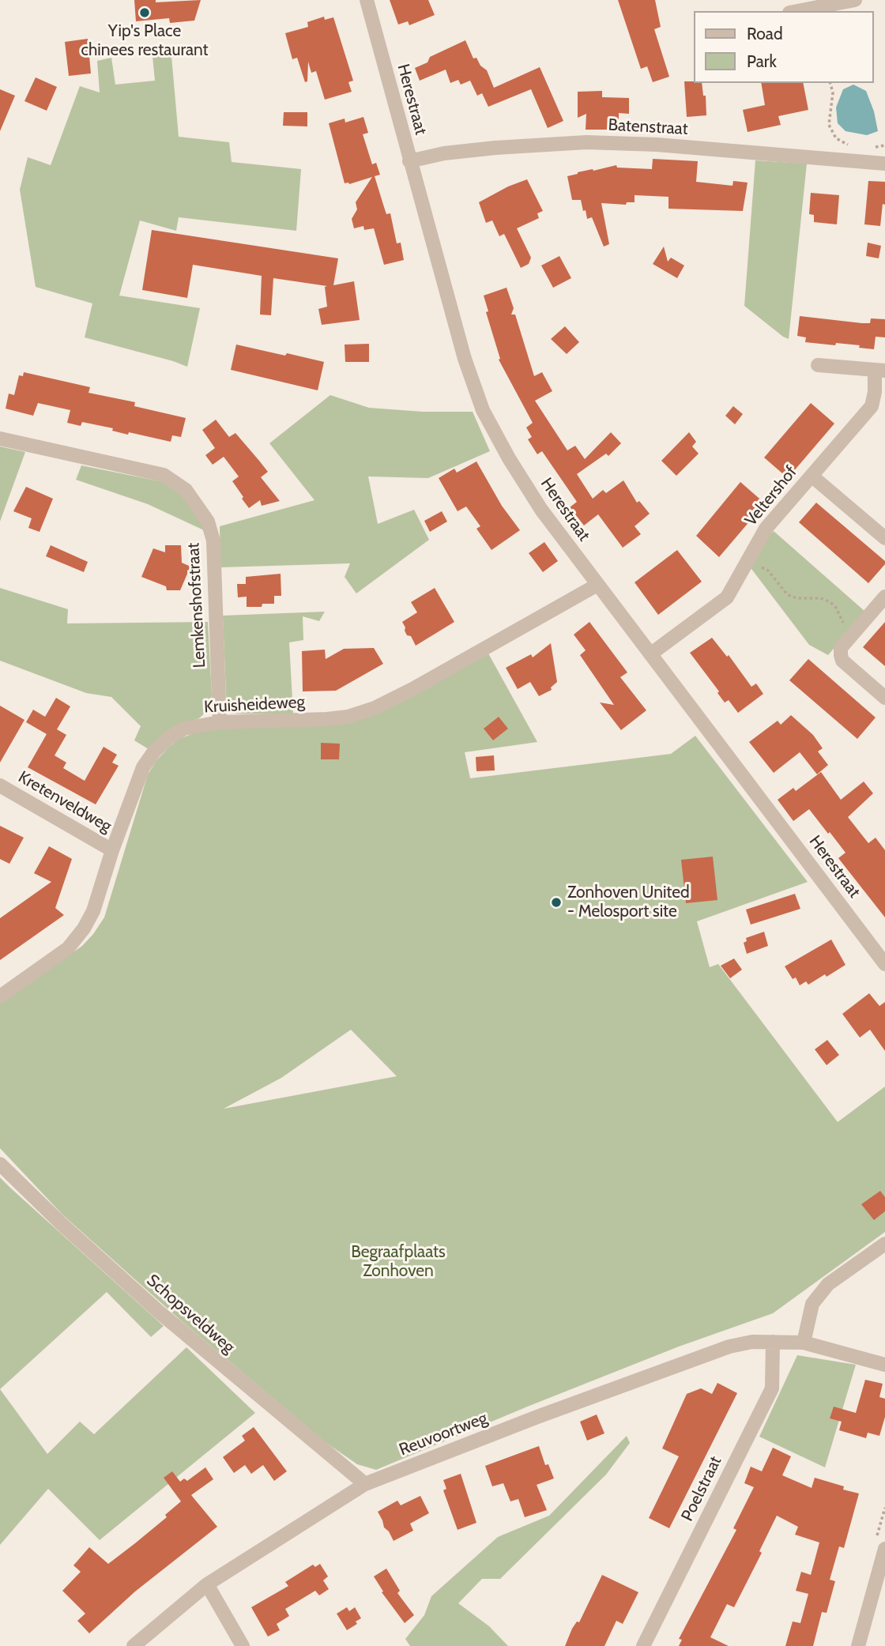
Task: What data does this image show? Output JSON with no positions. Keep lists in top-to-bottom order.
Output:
{
  "streets": {
    "street": [
      "Herestraat",
      "Batenstraat",
      "Veltershof",
      "Lemkenshofstraat",
      "Kruisheideweg",
      "Kretenveldweg",
      "Schopsveldweg",
      "Reuvoortweg",
      "Poelstraat"
    ]
  },
  "crossings": [
    ["Herestraat", "Batenstraat"],
    ["Herestraat", "Veltershof"],
    ["Herestraat", "Kruisheideweg"],
    ["Lemkenshofstraat", "Kruisheideweg"],
    ["Kruisheideweg", "Kretenveldweg"],
    ["Schopsveldweg", "Reuvoortweg"],
    ["Reuvoortweg", "Poelstraat"]
  ],
  "parks": ["Begraafplaats Zonhoven"],
  "places": ["Yip's Place chinees restaurant", "Zonhoven United - Melosport site"],
  "legend": ["Road", "Park"]
}
